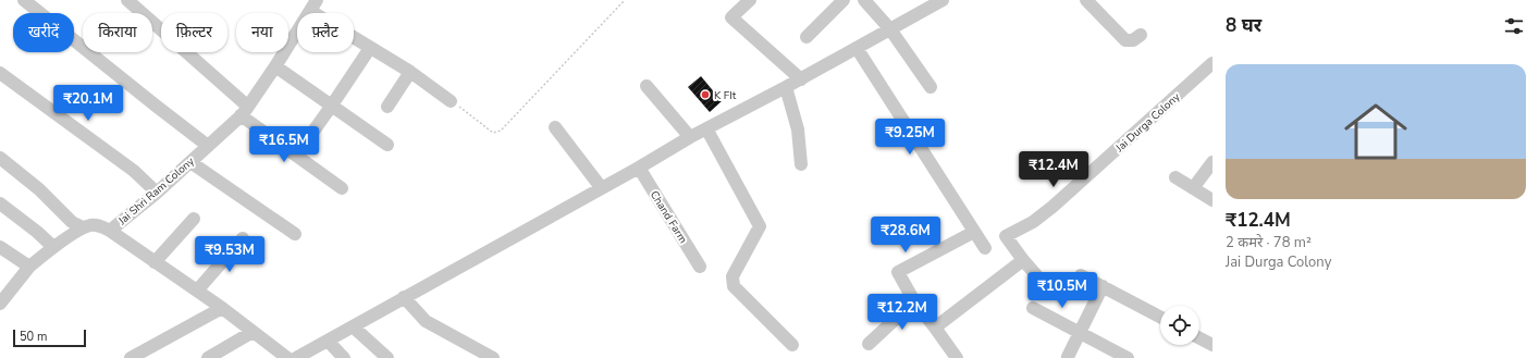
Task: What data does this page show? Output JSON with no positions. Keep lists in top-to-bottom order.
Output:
{
  "streets": {
    "street": ["Jai Durga Colony", "Jai Shri Ram Colony", "Chand Farm"]
  },
  "places": ["K FIt"],
  "scale_bar": "50 m",
  "page": {
    "heading": "8 घर",
    "chip": [
      "खरीदें",
      "किराया",
      "फ़िल्टर",
      "नया",
      "फ़्लैट"
    ],
    "list": [
      {
        "name": "₹12.4M",
        "note": "2 कमरे · 78 m² · Jai Durga Colony"
      }
    ],
    "price": [
      "₹20.1M",
      "₹9.25M",
      "₹16.5M",
      "₹12.4M",
      "₹28.6M",
      "₹9.53M",
      "₹10.5M",
      "₹12.2M"
    ],
    "scale": "50 m"
  }
}
